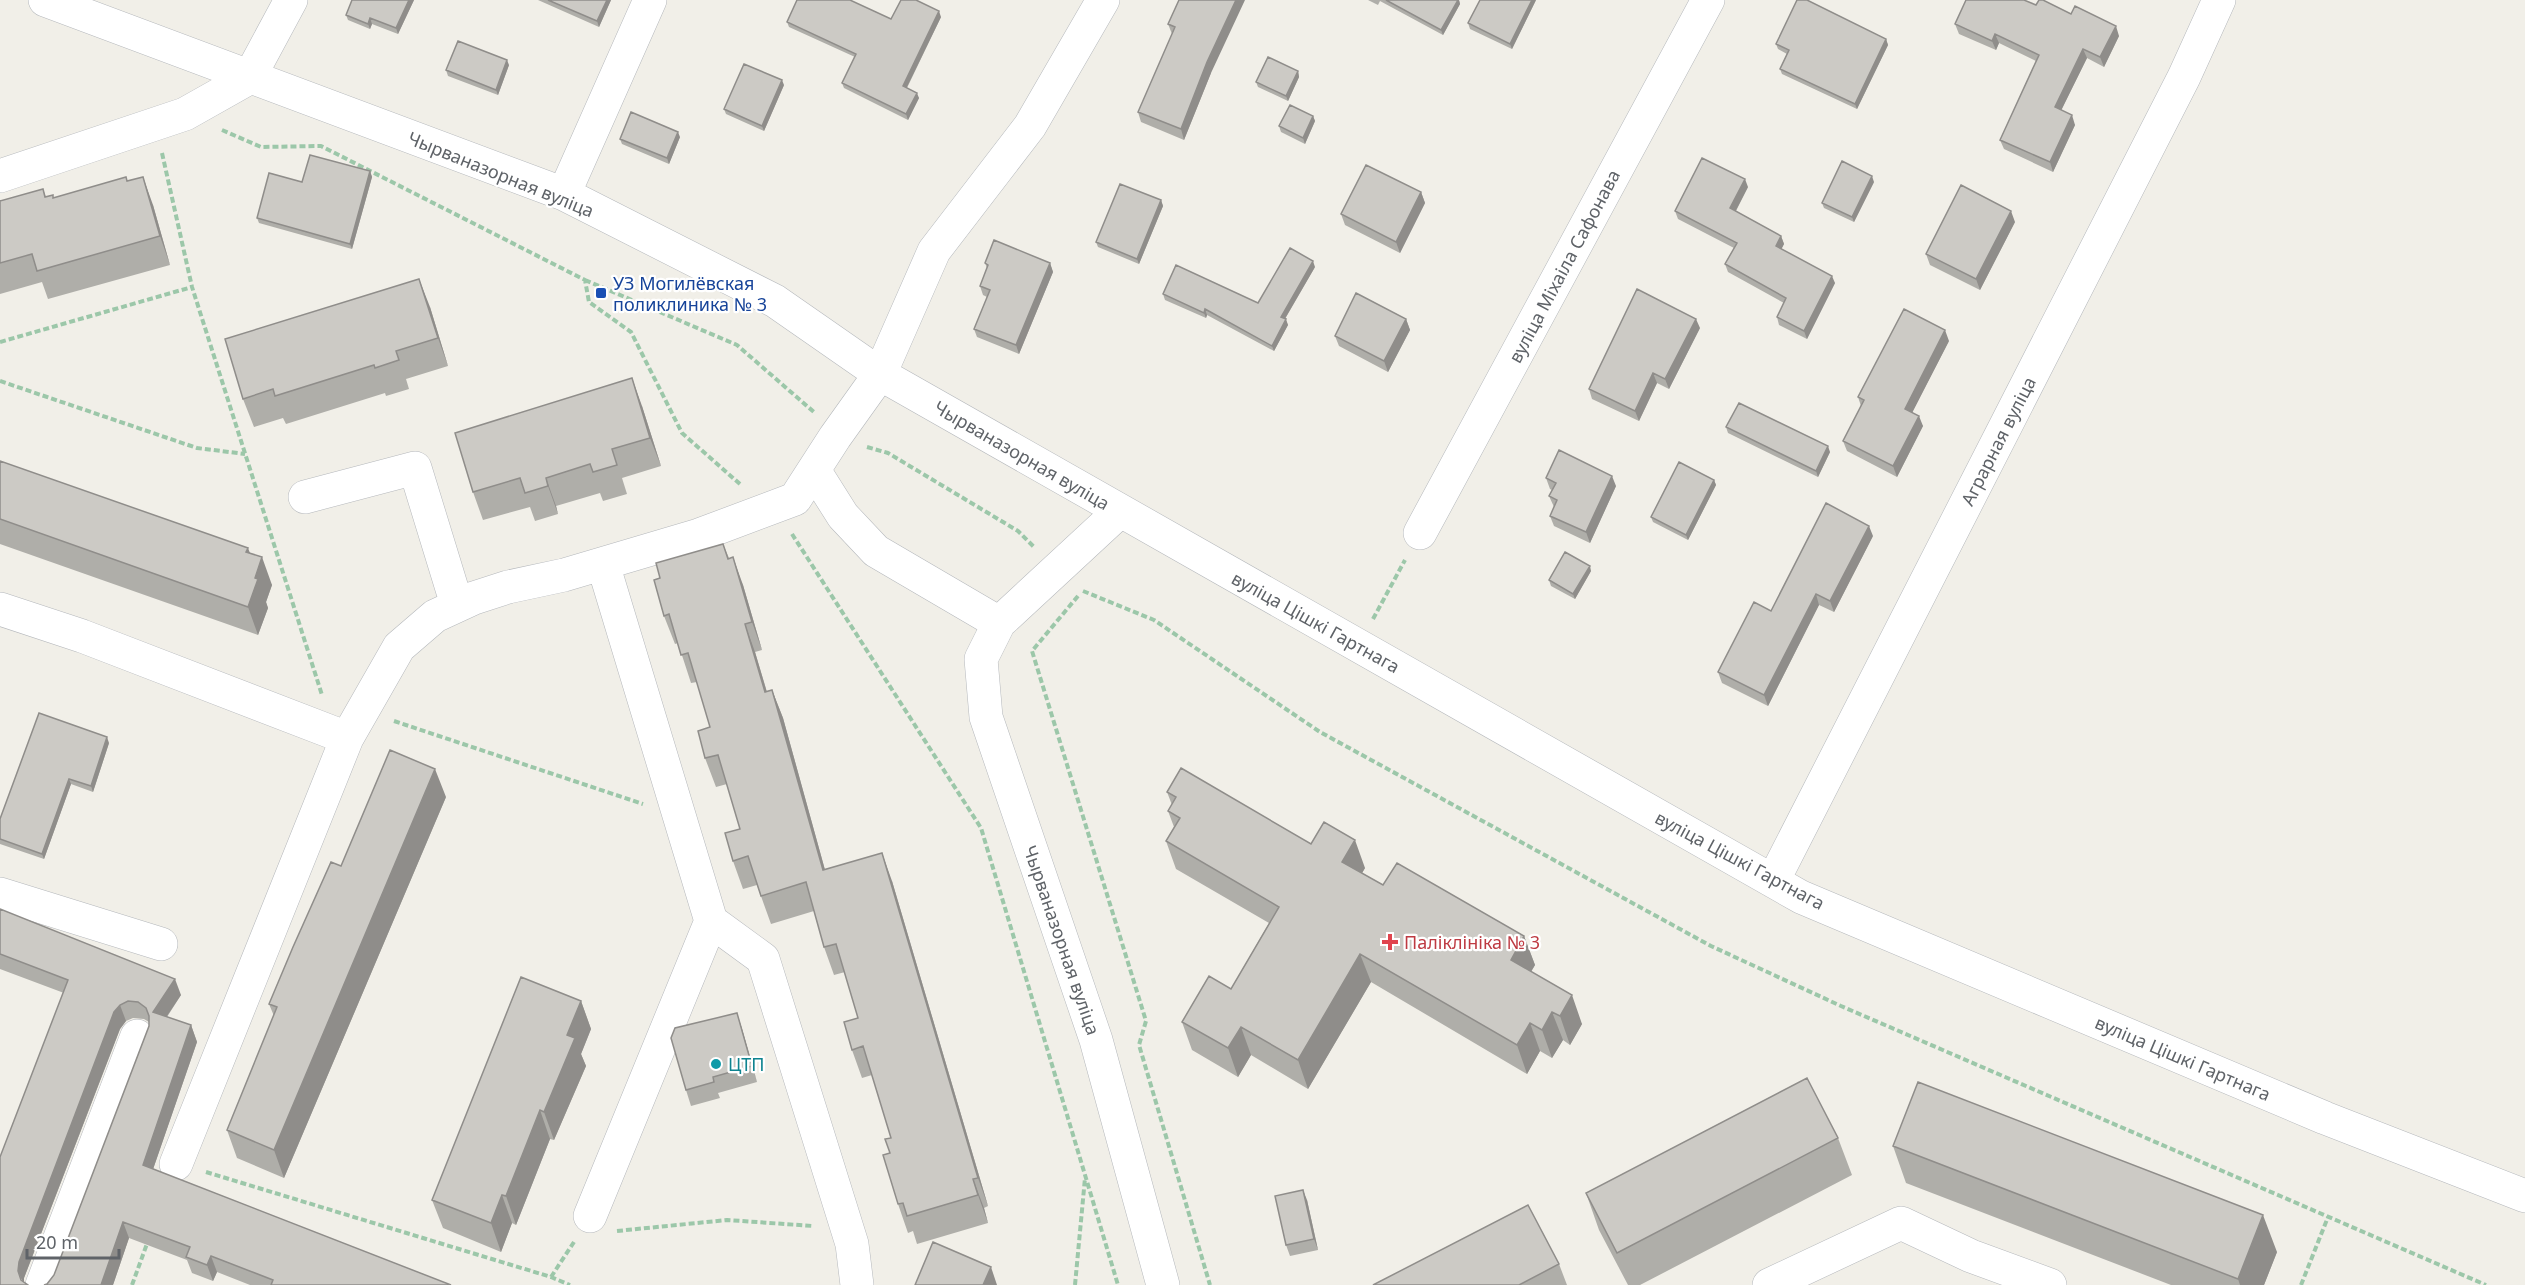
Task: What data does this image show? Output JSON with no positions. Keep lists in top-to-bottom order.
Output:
{
  "streets": {
    "street": [
      "Чырваназорная вуліца",
      "вуліца Міхаіла Сафонава",
      "Аграрная вуліца",
      "вуліца Цішкі Гартнага"
    ]
  },
  "crossings": [
    ["Чырваназорная вуліца", "вуліца Цішкі Гартнага"],
    ["Аграрная вуліца", "вуліца Цішкі Гартнага"]
  ],
  "places": {
    "transit": ["УЗ Могилёвская поликлиника № 3"],
    "health": ["Паліклініка № 3"],
    "other": ["ЦТП"]
  },
  "scale_bar": "20 m"
}
